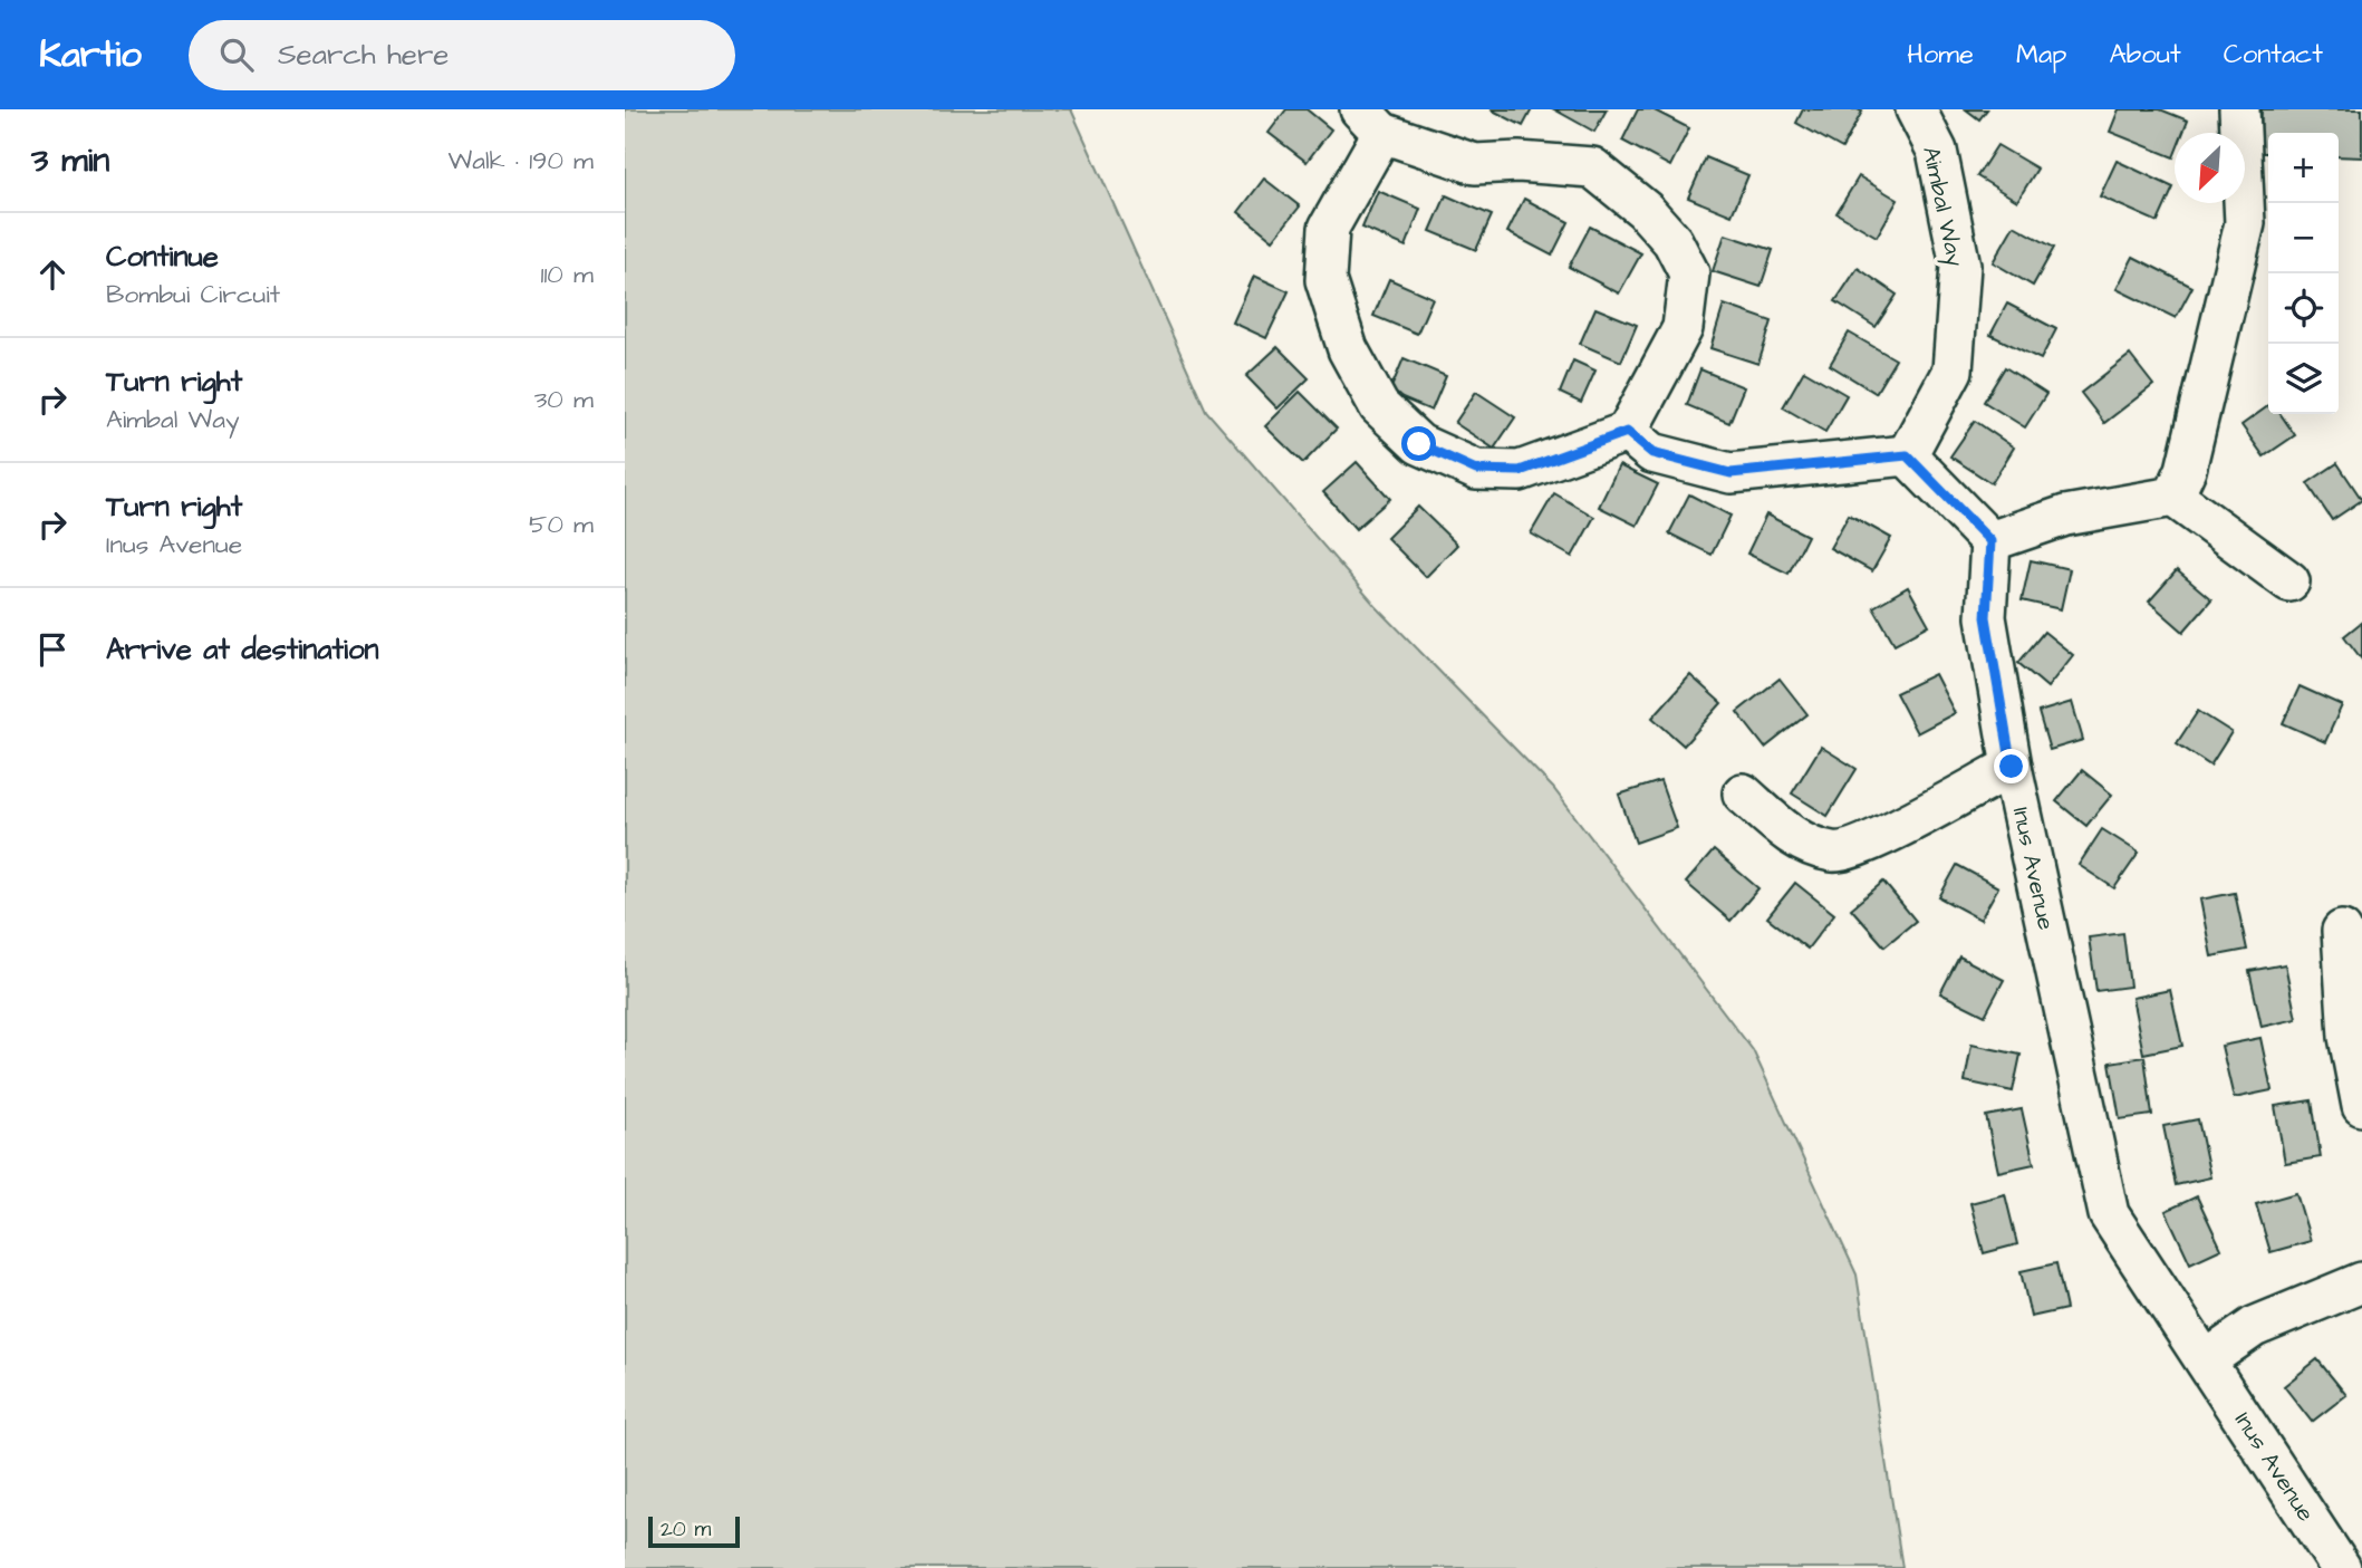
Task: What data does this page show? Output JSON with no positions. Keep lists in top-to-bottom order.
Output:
{
  "streets": {
    "street": ["Aimbal Way", "Inus Avenue"]
  },
  "scale_bar": "20 m",
  "north": "bottom left",
  "page": {
    "header": "Kartio",
    "search": "Search here",
    "nav": [
      "Home",
      "Map",
      "About",
      "Contact"
    ],
    "heading": ["3 min", "Walk · 190 m"],
    "map_buttons": ["+", "−"],
    "list": [
      ["Continue", "Bombui Circuit", "110 m"],
      ["Turn right", "Aimbal Way", "30 m"],
      ["Turn right", "Inus Avenue", "50 m"],
      "Arrive at destination"
    ],
    "scale": "20 m"
  }
}
